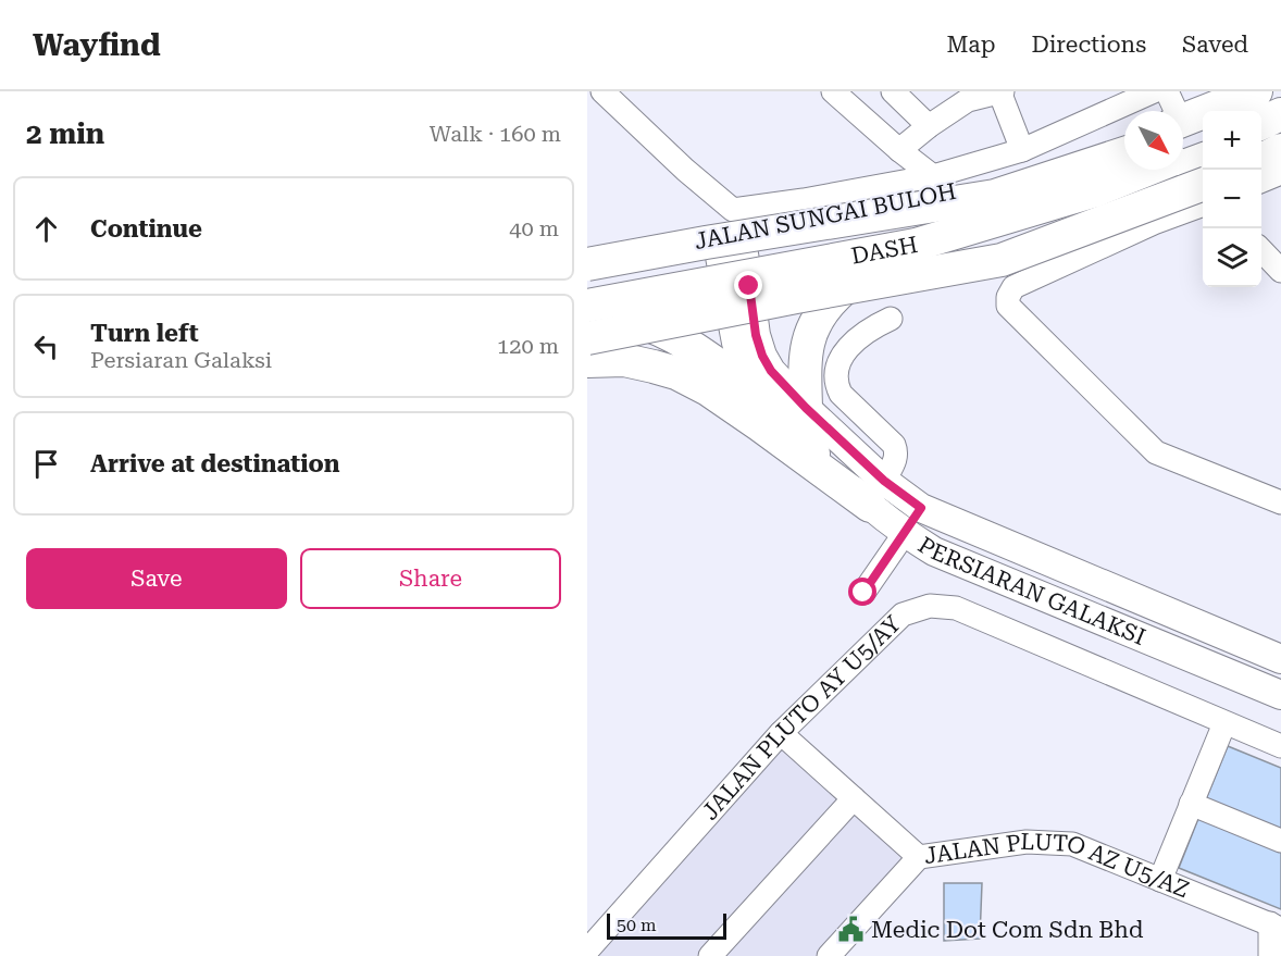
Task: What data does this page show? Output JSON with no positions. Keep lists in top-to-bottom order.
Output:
{
  "streets": {
    "highway": ["JALAN SUNGAI BULOH", "DASH"],
    "main road": ["PERSIARAN GALAKSI"],
    "street": ["JALAN PLUTO AY U5/AY", "JALAN PLUTO AZ U5/AZ"]
  },
  "crossings": [
    ["JALAN SUNGAI BULOH", "DASH"],
    ["JALAN SUNGAI BULOH", "PERSIARAN GALAKSI"]
  ],
  "places": {
    "public building": ["Medic Dot Com Sdn Bhd"]
  },
  "scale_bar": "50 m",
  "north": "bottom right",
  "page": {
    "header": "Wayfind",
    "nav": ["Map", "Directions", "Saved"],
    "heading": ["2 min", "Walk · 160 m"],
    "map_buttons": ["+", "−"],
    "list": [
      ["Continue", "40 m"],
      ["Turn left", "Persiaran Galaksi", "120 m"],
      "Arrive at destination"
    ],
    "buttons": ["Save", "Share"],
    "scale": "50 m"
  }
}
